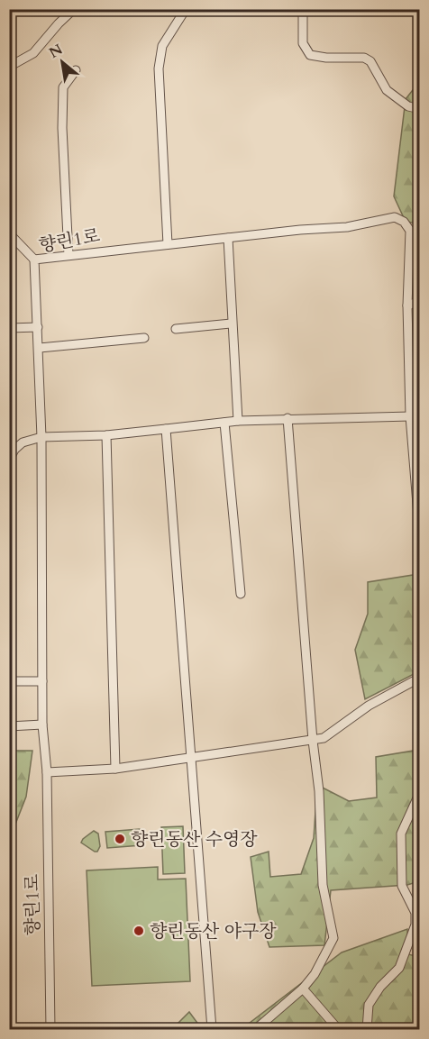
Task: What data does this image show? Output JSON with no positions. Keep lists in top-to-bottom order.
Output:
{
  "streets": {
    "street": ["향린1로"]
  },
  "places": ["향린동산 수영장", "향린동산 야구장"],
  "north": "top left"
}
